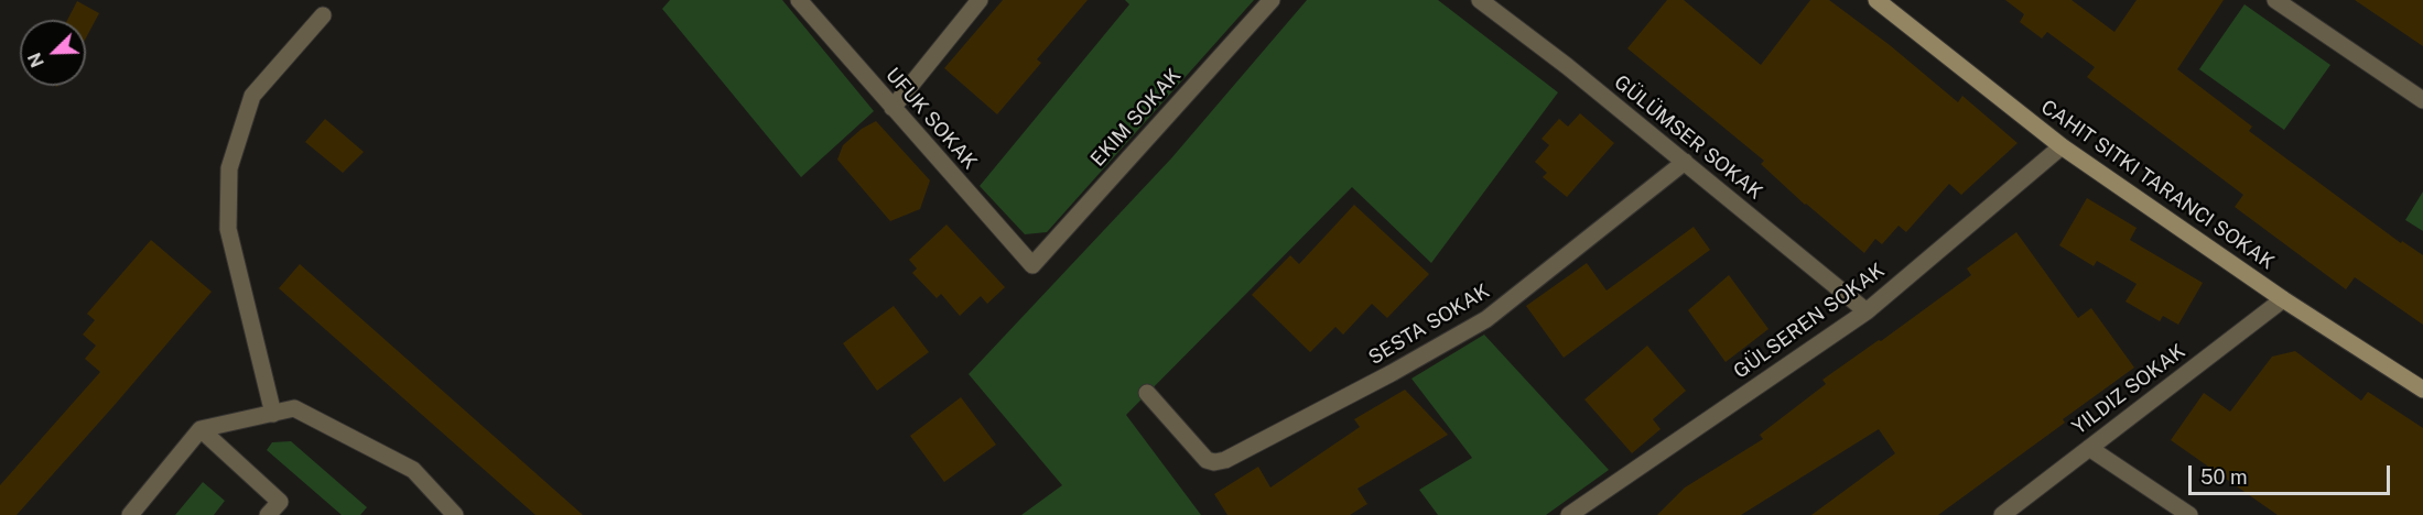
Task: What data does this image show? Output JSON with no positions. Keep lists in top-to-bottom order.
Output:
{
  "streets": {
    "street": [
      "EKIM SOKAK",
      "UFUK SOKAK",
      "GÜLÜMSER SOKAK",
      "GÜLSEREN SOKAK",
      "SESTA SOKAK"
    ]
  },
  "crossings": [
    ["EKIM SOKAK", "UFUK SOKAK"],
    ["GÜLÜMSER SOKAK", "GÜLSEREN SOKAK"],
    ["GÜLÜMSER SOKAK", "SESTA SOKAK"]
  ],
  "scale_bar": "50 m",
  "north": "bottom left"
}
